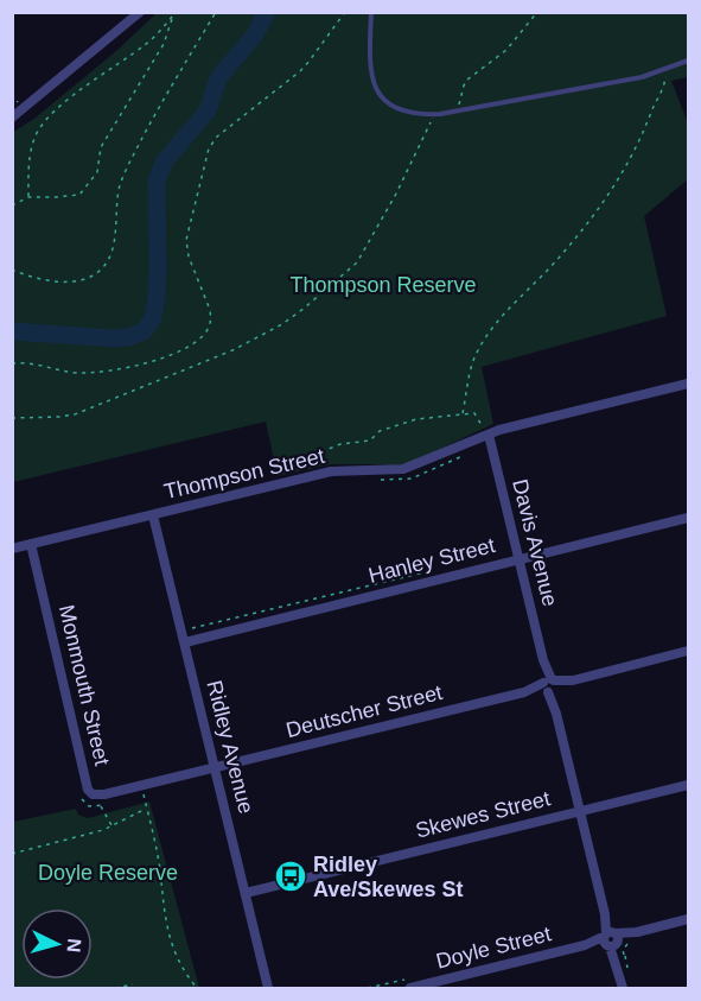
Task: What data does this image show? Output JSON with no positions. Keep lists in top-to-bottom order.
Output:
{
  "streets": {
    "street": [
      "Thompson Street",
      "Davis Avenue",
      "Hanley Street",
      "Monmouth Street",
      "Deutscher Street",
      "Ridley Avenue",
      "Skewes Street",
      "Doyle Street"
    ]
  },
  "crossings": [
    ["Thompson Street", "Davis Avenue"],
    ["Thompson Street", "Monmouth Street"],
    ["Thompson Street", "Ridley Avenue"],
    ["Davis Avenue", "Hanley Street"],
    ["Davis Avenue", "Deutscher Street"],
    ["Davis Avenue", "Skewes Street"],
    ["Davis Avenue", "Doyle Street"],
    ["Hanley Street", "Ridley Avenue"],
    ["Monmouth Street", "Deutscher Street"],
    ["Monmouth Street", "Ridley Avenue"],
    ["Deutscher Street", "Ridley Avenue"],
    ["Ridley Avenue", "Skewes Street"]
  ],
  "parks": ["Thompson Reserve", "Doyle Reserve"],
  "places": {
    "bus stop": ["Ridley Ave/Skewes St"]
  },
  "north": "right"
}
